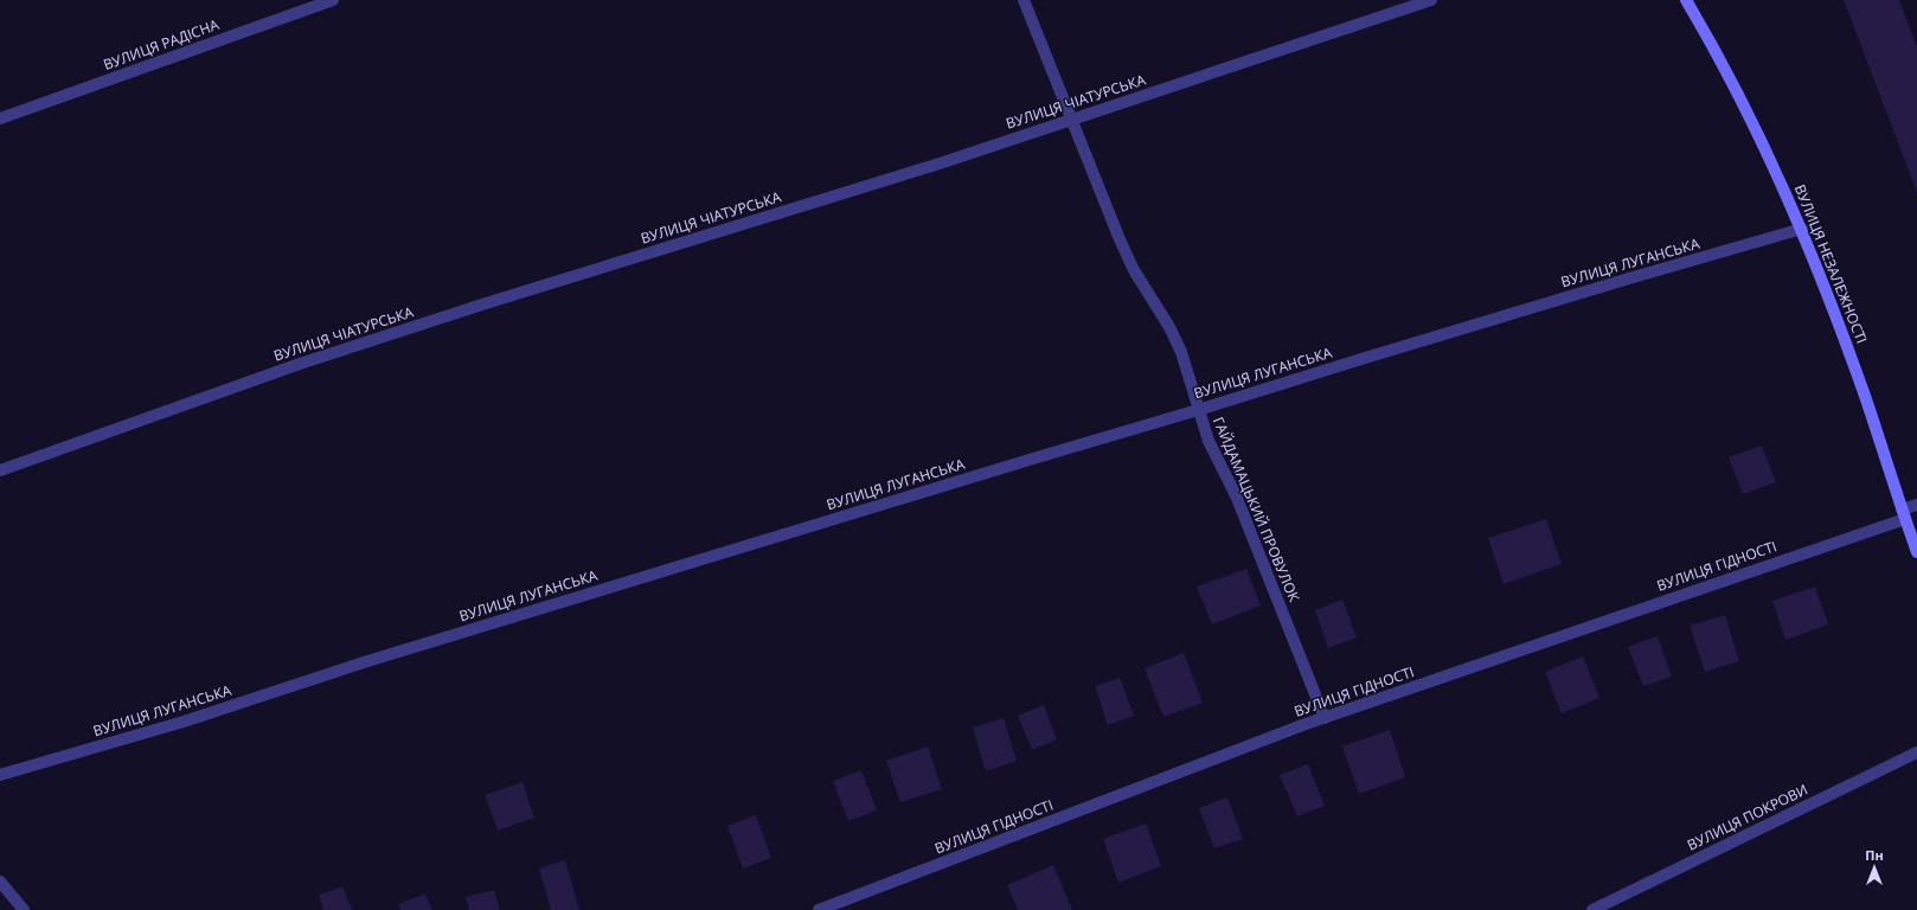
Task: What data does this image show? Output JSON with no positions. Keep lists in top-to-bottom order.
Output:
{
  "streets": {
    "main road": ["ВУЛИЦЯ НЕЗАЛЕЖНОСТІ"],
    "street": [
      "ВУЛИЦЯ РАДІСНА",
      "ВУЛИЦЯ ЧІАТУРСЬКА",
      "ВУЛИЦЯ ЛУГАНСЬКА",
      "ГАЙДАМАЦЬКИЙ ПРОВУЛОК",
      "ВУЛИЦЯ ГІДНОСТІ",
      "ВУЛИЦЯ ПОКРОВИ"
    ]
  },
  "crossings": [
    ["ВУЛИЦЯ ЧІАТУРСЬКА", "ГАЙДАМАЦЬКИЙ ПРОВУЛОК"],
    ["ВУЛИЦЯ ЛУГАНСЬКА", "ВУЛИЦЯ НЕЗАЛЕЖНОСТІ"],
    ["ВУЛИЦЯ ЛУГАНСЬКА", "ГАЙДАМАЦЬКИЙ ПРОВУЛОК"],
    ["ВУЛИЦЯ НЕЗАЛЕЖНОСТІ", "ВУЛИЦЯ ГІДНОСТІ"],
    ["ГАЙДАМАЦЬКИЙ ПРОВУЛОК", "ВУЛИЦЯ ГІДНОСТІ"]
  ],
  "north": "top"
}
